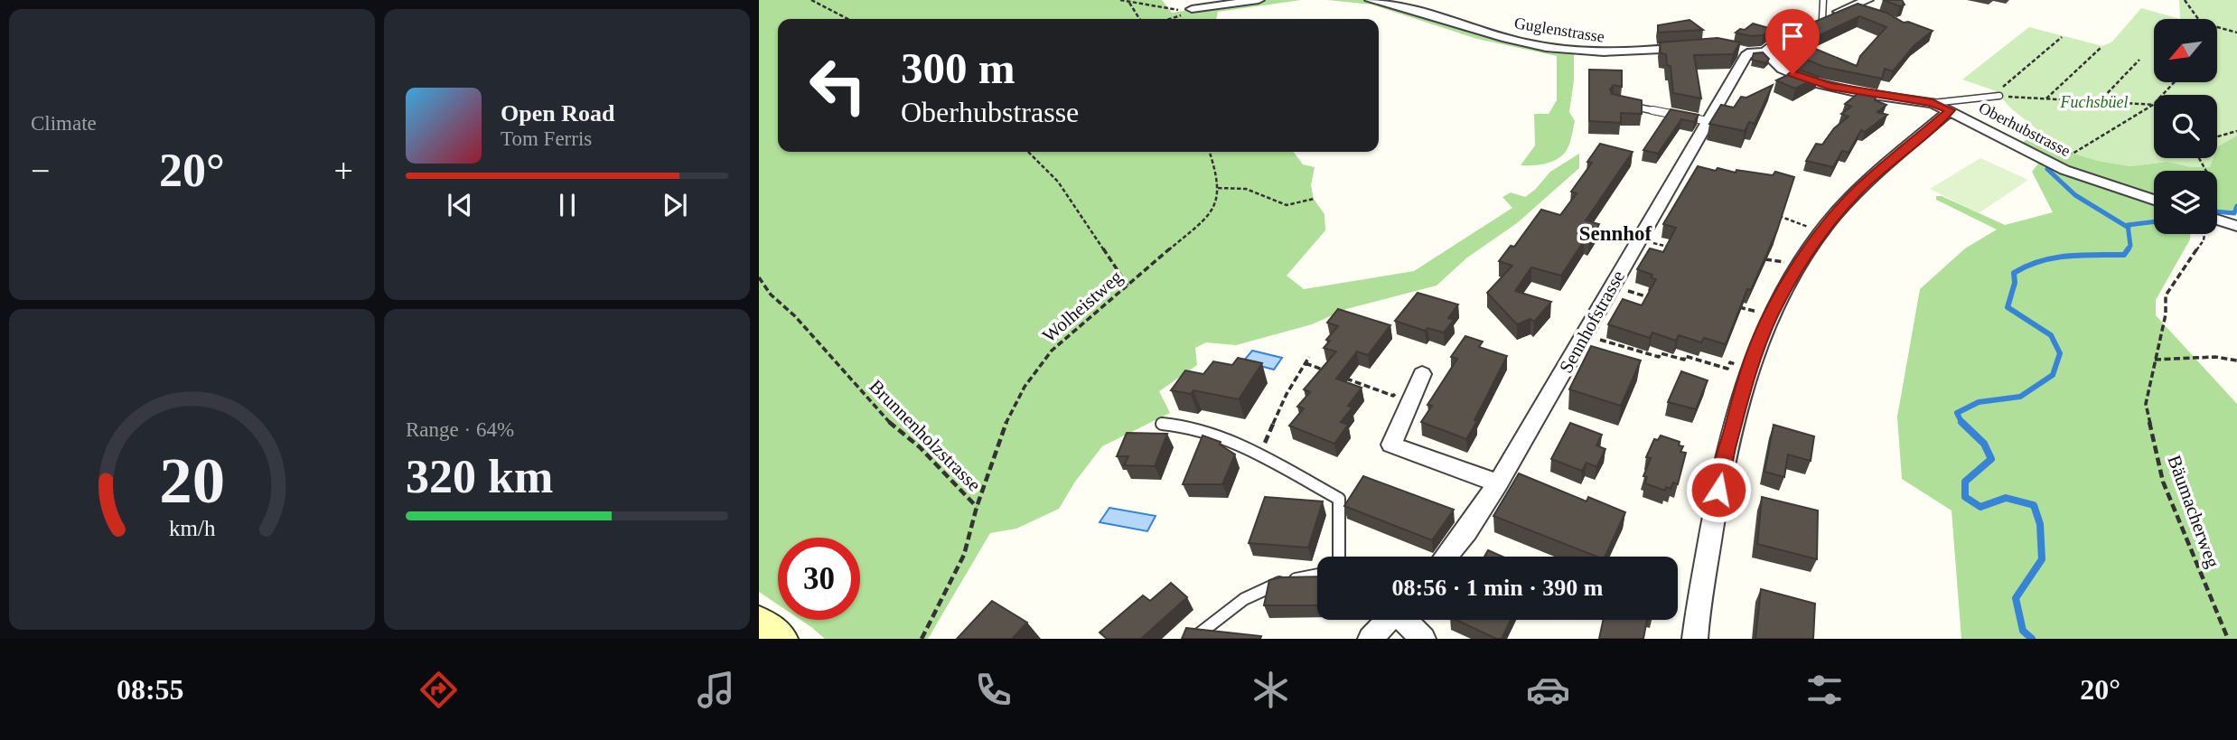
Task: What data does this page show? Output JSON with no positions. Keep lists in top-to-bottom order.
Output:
{
  "streets": {
    "street": ["Guglenstrasse", "Oberhubstrasse", "Sennhofstrasse"],
    "path": ["Wolheistweg", "Brunnenholzstrasse", "Bäumacherweg"]
  },
  "crossings": [
    ["Wolheistweg", "Brunnenholzstrasse"]
  ],
  "districts": ["Sennhof"],
  "parks": ["Fuchsbüel"],
  "north": "bottom left",
  "page": {
    "tile": [
      "Climate",
      ["Range · 64%", "320 km"]
    ],
    "turn": ["300 m", "Oberhubstrasse"],
    "song": ["Open Road", "Tom Ferris"],
    "heat": ["−", "20°", "+"],
    "limit": "30",
    "trip": "08:56 · 1 min · 390 m",
    "tabs": ["08:55", "20°"],
    "gauge": ["20", "km/h"]
  }
}
